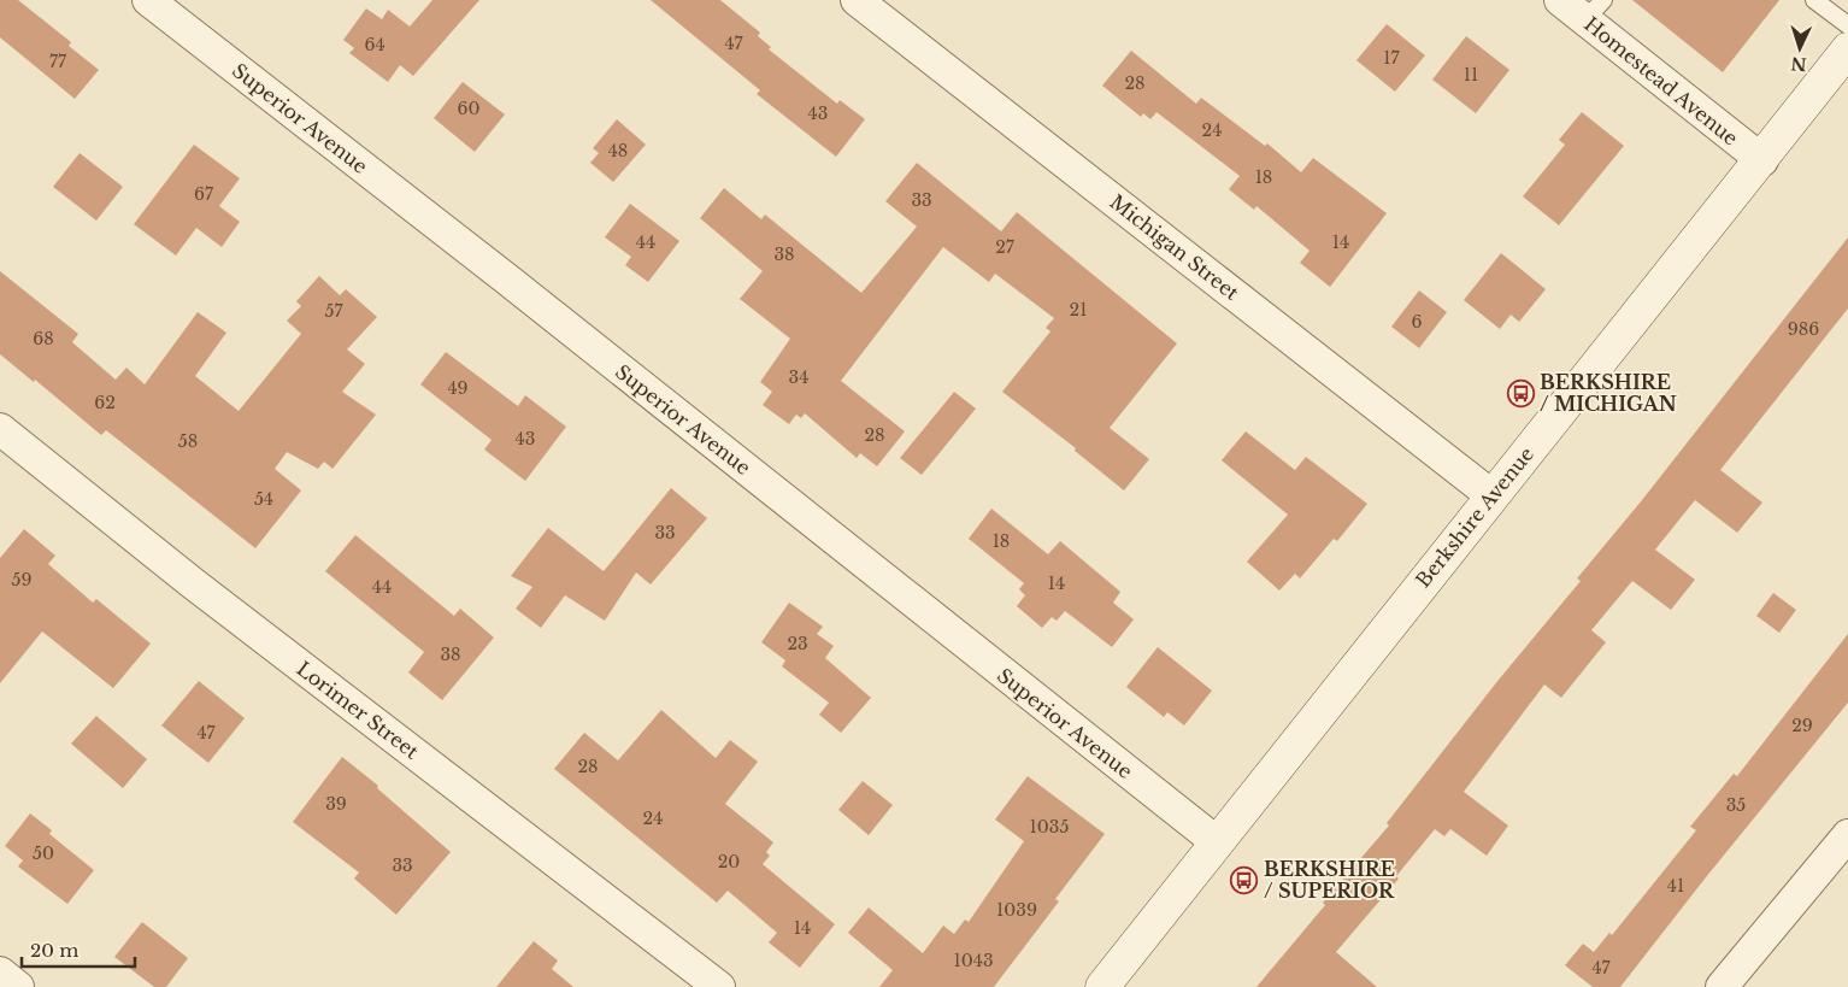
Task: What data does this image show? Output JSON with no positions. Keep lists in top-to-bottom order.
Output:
{
  "streets": {
    "main road": ["Berkshire Avenue"],
    "street": [
      "Homestead Avenue",
      "Superior Avenue",
      "Michigan Street",
      "Lorimer Street"
    ]
  },
  "crossings": [
    ["Homestead Avenue", "Berkshire Avenue"],
    ["Superior Avenue", "Berkshire Avenue"],
    ["Michigan Street", "Berkshire Avenue"]
  ],
  "places": {
    "bus stop": ["BERKSHIRE / MICHIGAN", "BERKSHIRE / SUPERIOR"]
  },
  "house_numbers": [
    "47",
    "64",
    "17",
    "77",
    "11",
    "28",
    "60",
    "43",
    "24",
    "48",
    "18",
    "67",
    "33",
    "44",
    "14",
    "27",
    "38",
    "21",
    "57",
    "6",
    "986",
    "68",
    "34",
    "49",
    "62",
    "28",
    "43",
    "58",
    "54",
    "33",
    "18",
    "59",
    "14",
    "44",
    "23",
    "38",
    "29",
    "47",
    "28",
    "39",
    "35",
    "24",
    "1035",
    "50",
    "20",
    "33",
    "41",
    "1039",
    "14",
    "1043",
    "47"
  ],
  "scale_bar": "20 m",
  "north": "bottom"
}
